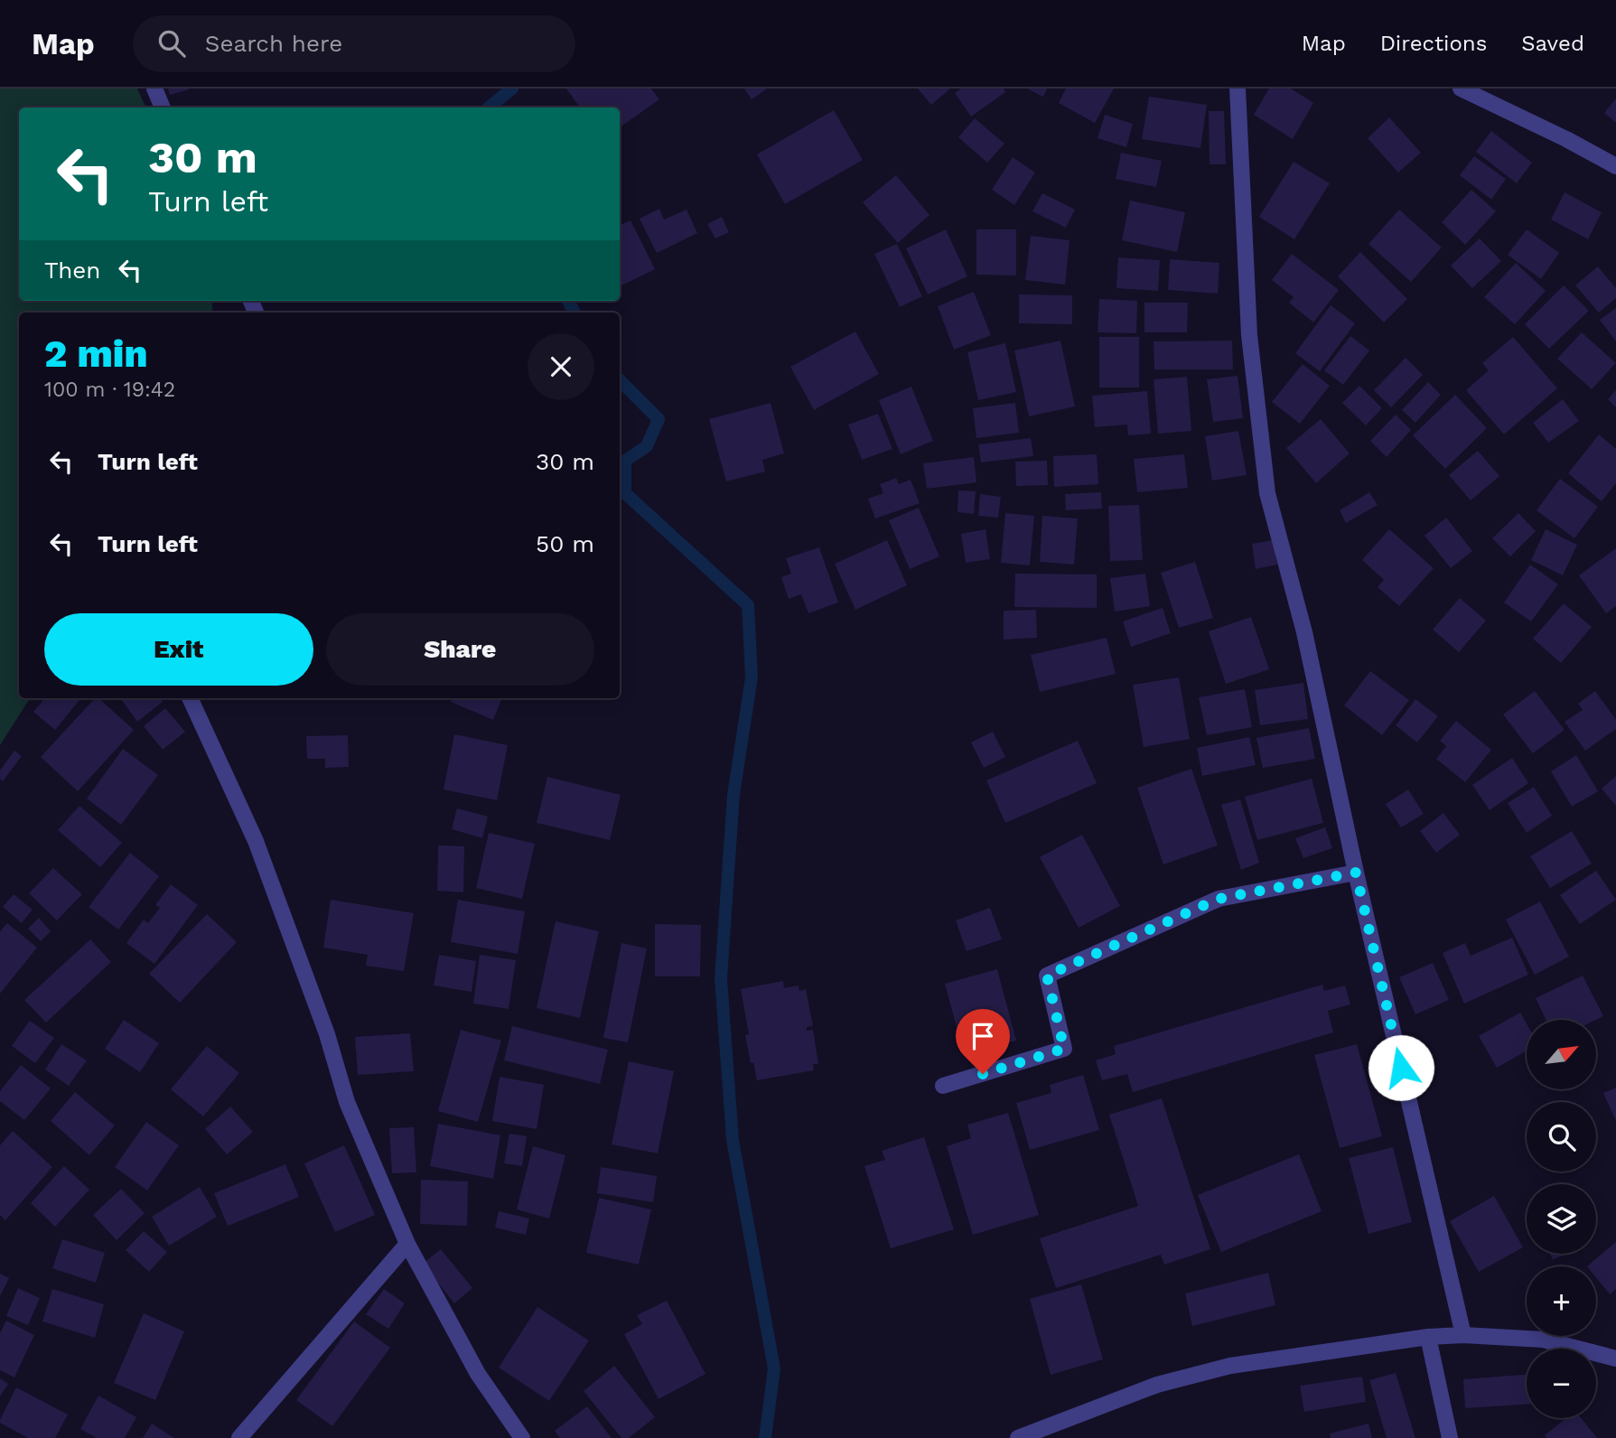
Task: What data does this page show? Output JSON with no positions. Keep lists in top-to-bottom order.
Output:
{
  "north": "top right",
  "page": {
    "header": "Map",
    "search": "Search here",
    "nav": ["Map", "Directions", "Saved"],
    "turn": ["30 m", "Turn left"],
    "then": "Then",
    "heading": ["2 min", "100 m · 19:42"],
    "list": [
      {
        "name": "Turn left",
        "value": "30 m"
      },
      {
        "name": "Turn left",
        "value": "50 m"
      }
    ],
    "buttons": ["Exit", "Share"],
    "map_buttons": ["+", "−"]
  }
}
